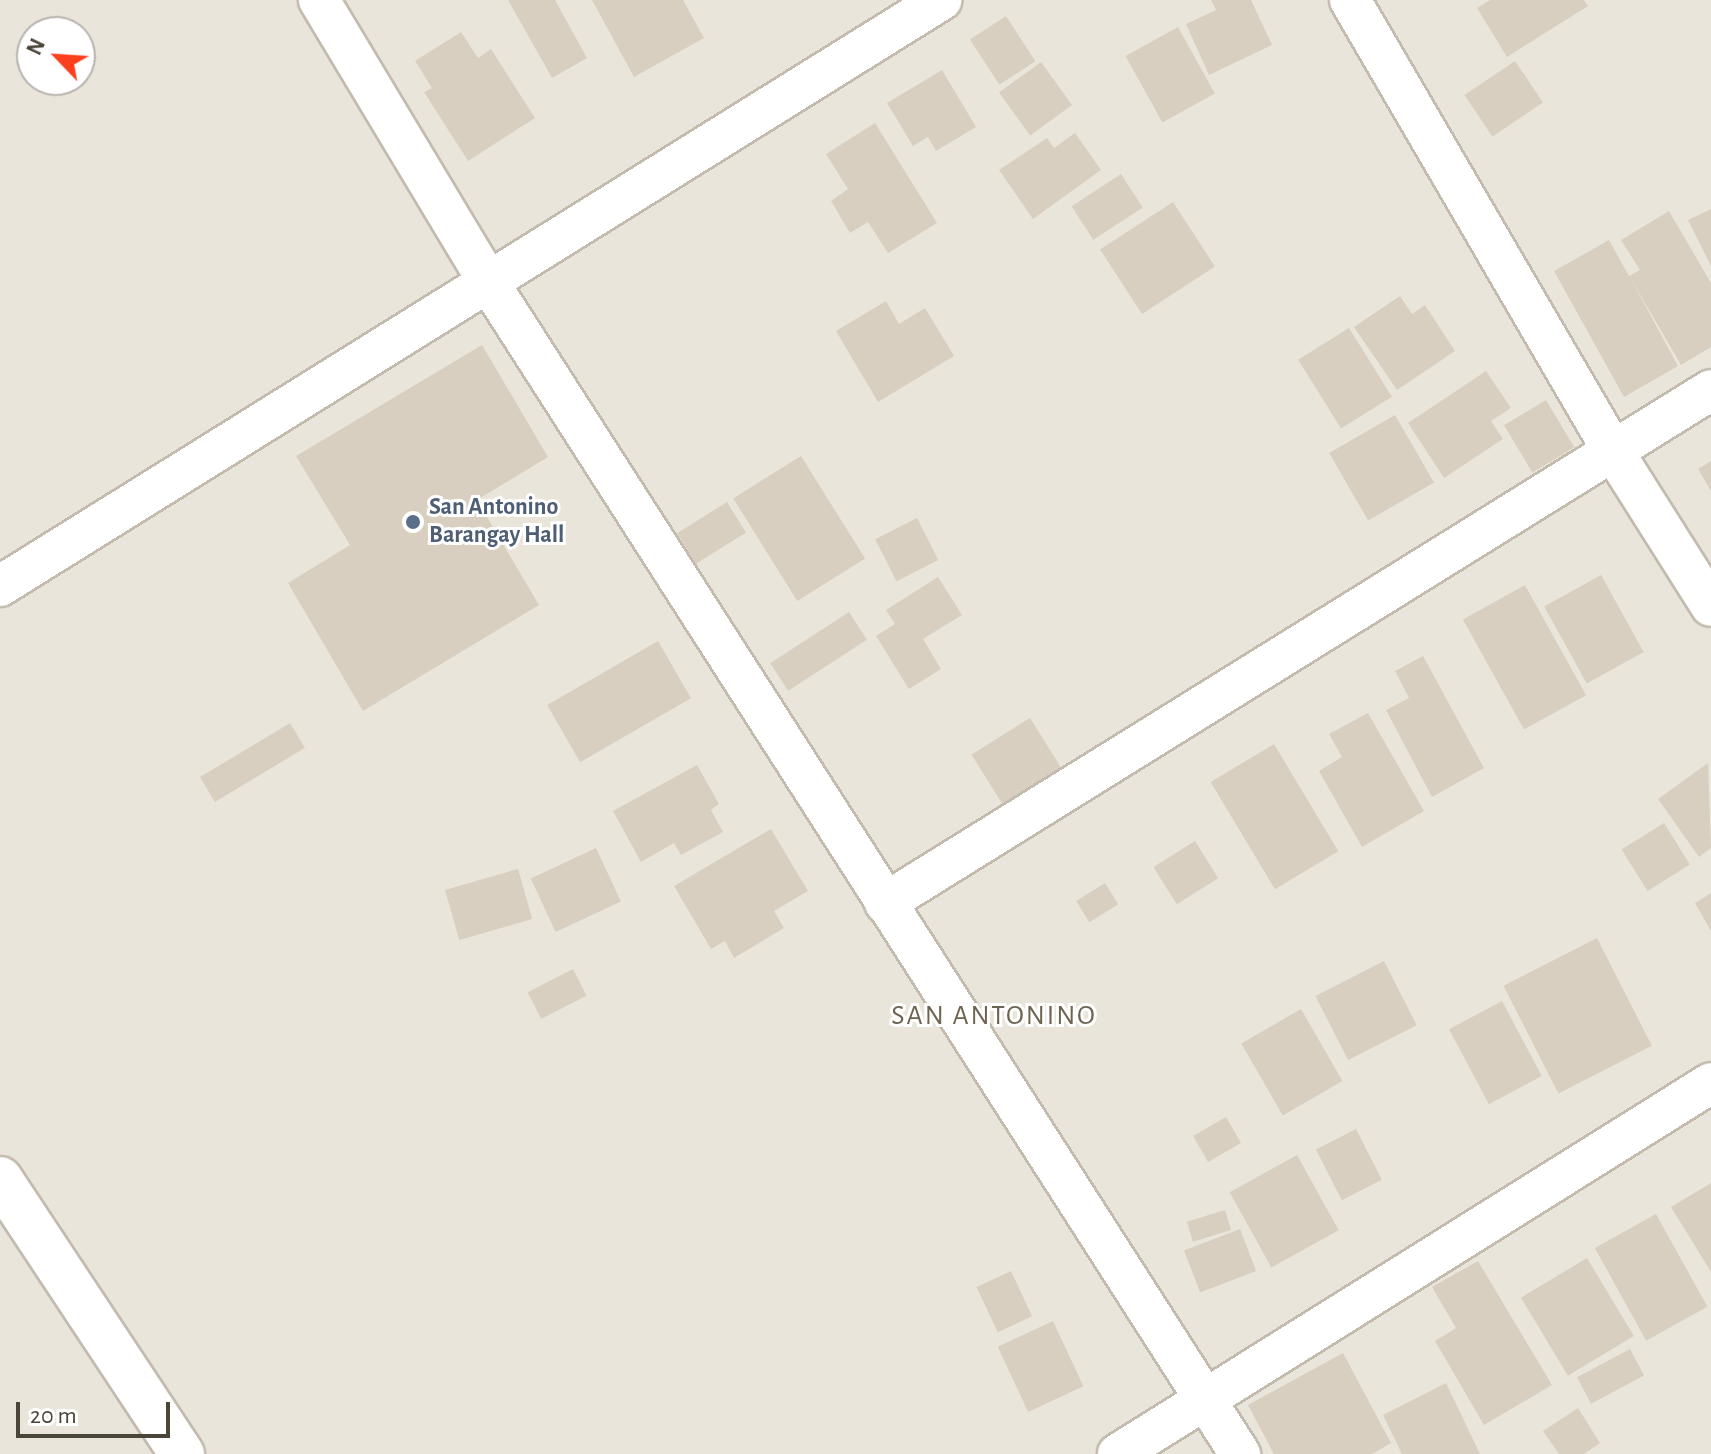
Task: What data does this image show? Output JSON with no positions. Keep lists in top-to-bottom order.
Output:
{
  "districts": ["SAN ANTONINO"],
  "places": ["San Antonino Barangay Hall"],
  "scale_bar": "20 m",
  "north": "top left"
}
